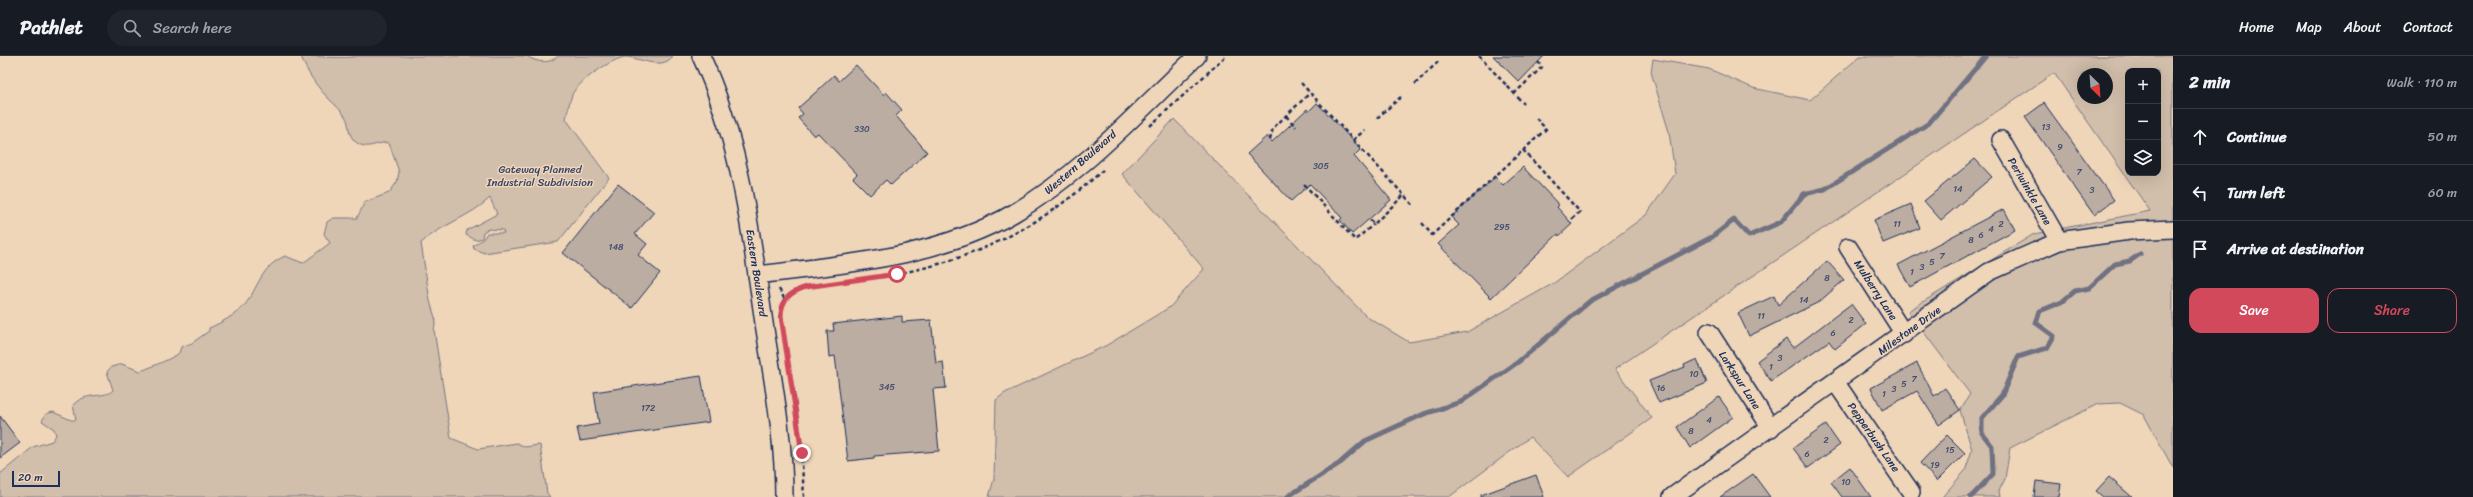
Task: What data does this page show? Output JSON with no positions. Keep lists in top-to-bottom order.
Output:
{
  "streets": {
    "street": [
      "Western Boulevard",
      "Periwinkle Lane",
      "Eastern Boulevard",
      "Mulberry Lane",
      "Milestone Drive",
      "Larkspur Lane",
      "Pepperbush Lane"
    ]
  },
  "crossings": [
    ["Western Boulevard", "Eastern Boulevard"],
    ["Periwinkle Lane", "Milestone Drive"],
    ["Mulberry Lane", "Milestone Drive"],
    ["Milestone Drive", "Larkspur Lane"],
    ["Milestone Drive", "Pepperbush Lane"]
  ],
  "parks": ["Gateway Planned Industrial Subdivision"],
  "house_numbers": [
    "13",
    "330",
    "9",
    "305",
    "7",
    "14",
    "3",
    "11",
    "2",
    "295",
    "4",
    "6",
    "8",
    "148",
    "7",
    "5",
    "3",
    "1",
    "8",
    "14",
    "11",
    "2",
    "6",
    "3",
    "1",
    "10",
    "7",
    "5",
    "345",
    "16",
    "3",
    "1",
    "172",
    "4",
    "8",
    "2",
    "15",
    "6",
    "19",
    "10"
  ],
  "scale_bar": "20 m",
  "north": "bottom right",
  "page": {
    "header": "Pathlet",
    "search": "Search here",
    "nav": [
      "Home",
      "Map",
      "About",
      "Contact"
    ],
    "heading": ["2 min", "Walk · 110 m"],
    "map_buttons": ["+", "−"],
    "list": [
      ["Continue", "50 m"],
      ["Turn left", "60 m"],
      "Arrive at destination"
    ],
    "buttons": ["Save", "Share"],
    "scale": "20 m"
  }
}
